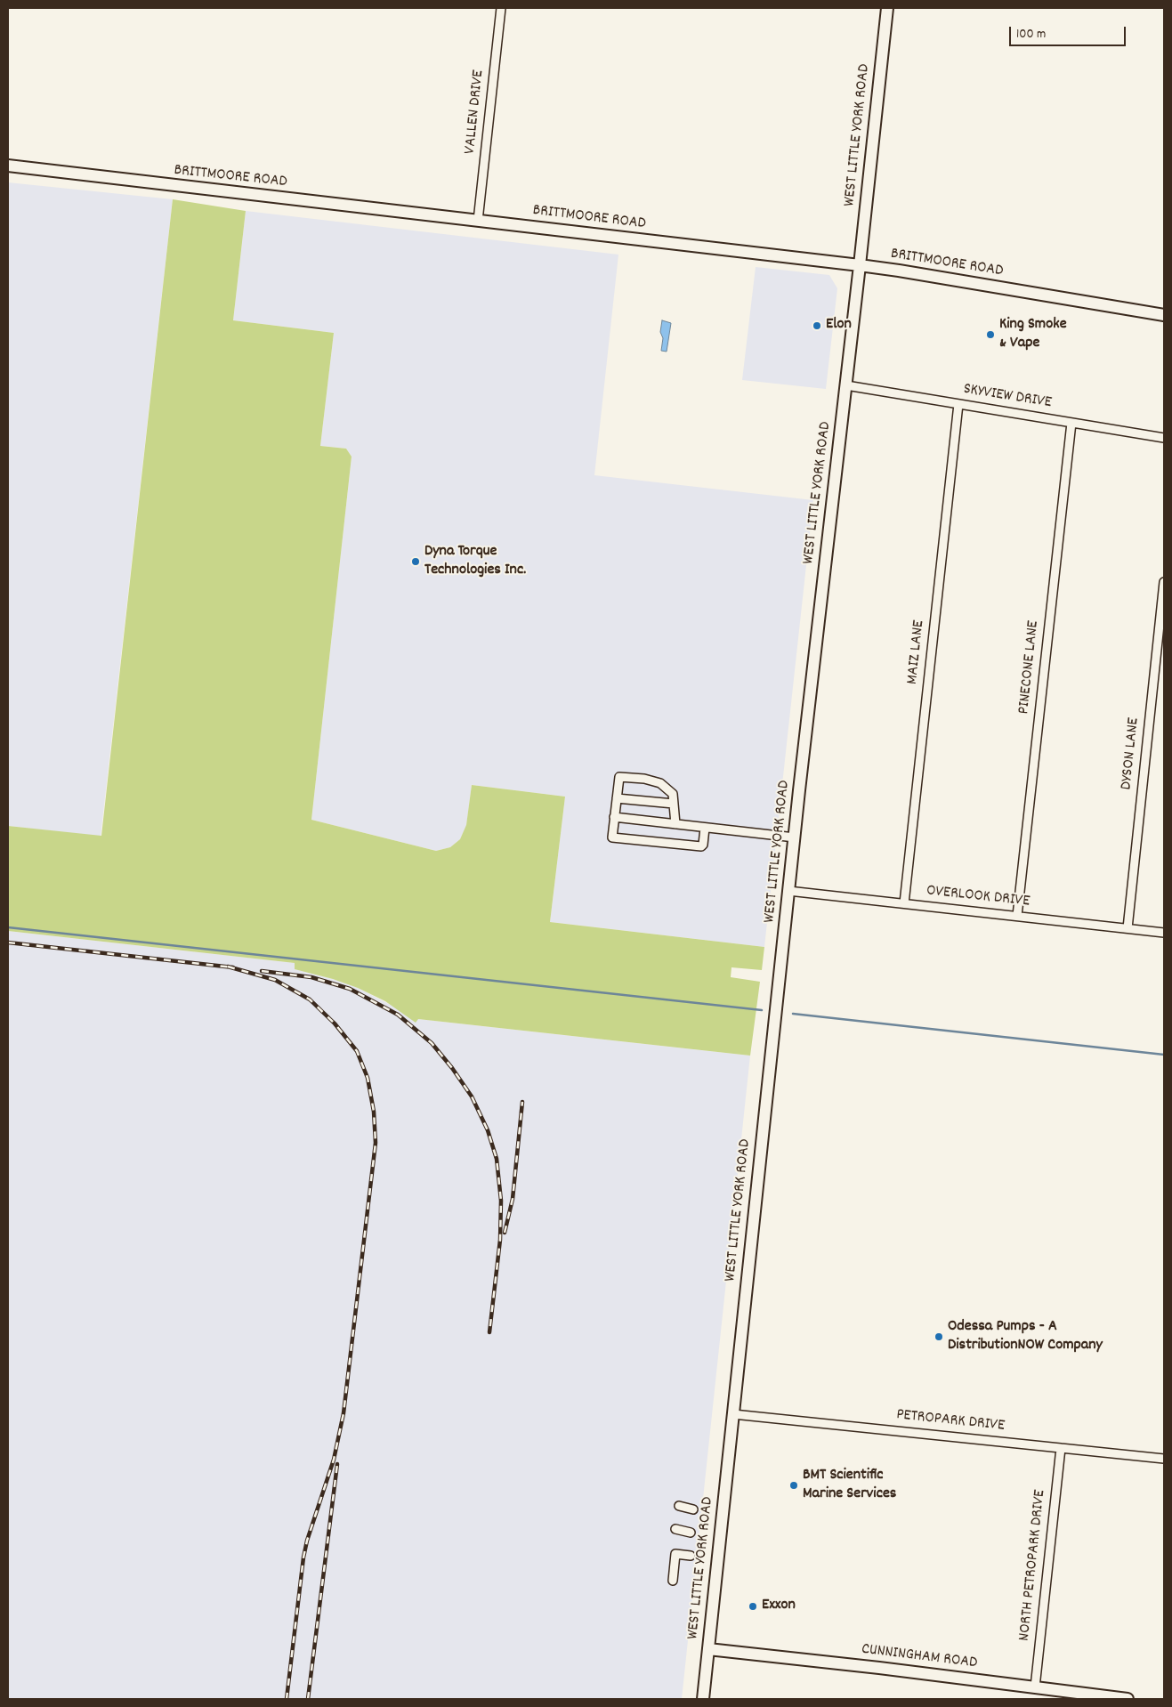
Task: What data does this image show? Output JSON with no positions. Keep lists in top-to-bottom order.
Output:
{
  "streets": {
    "main road": ["WEST LITTLE YORK ROAD", "BRITTMOORE ROAD", "CUNNINGHAM ROAD"],
    "street": [
      "VALLEN DRIVE",
      "SKYVIEW DRIVE",
      "MAIZ LANE",
      "PINECONE LANE",
      "DYSON LANE",
      "OVERLOOK DRIVE",
      "PETROPARK DRIVE",
      "NORTH PETROPARK DRIVE"
    ]
  },
  "crossings": [
    ["VALLEN DRIVE", "BRITTMOORE ROAD"],
    ["WEST LITTLE YORK ROAD", "BRITTMOORE ROAD"],
    ["WEST LITTLE YORK ROAD", "SKYVIEW DRIVE"],
    ["WEST LITTLE YORK ROAD", "OVERLOOK DRIVE"],
    ["WEST LITTLE YORK ROAD", "PETROPARK DRIVE"],
    ["WEST LITTLE YORK ROAD", "CUNNINGHAM ROAD"],
    ["SKYVIEW DRIVE", "MAIZ LANE"],
    ["SKYVIEW DRIVE", "PINECONE LANE"],
    ["MAIZ LANE", "OVERLOOK DRIVE"],
    ["PINECONE LANE", "OVERLOOK DRIVE"],
    ["DYSON LANE", "OVERLOOK DRIVE"],
    ["PETROPARK DRIVE", "NORTH PETROPARK DRIVE"],
    ["NORTH PETROPARK DRIVE", "CUNNINGHAM ROAD"]
  ],
  "places": [
    "Elon",
    "King Smoke & Vape",
    "Dyna Torque Technologies Inc.",
    "Odessa Pumps - A DistributionNOW Company",
    "BMT Scientific Marine Services",
    "Exxon"
  ],
  "scale_bar": "100 m"
}
